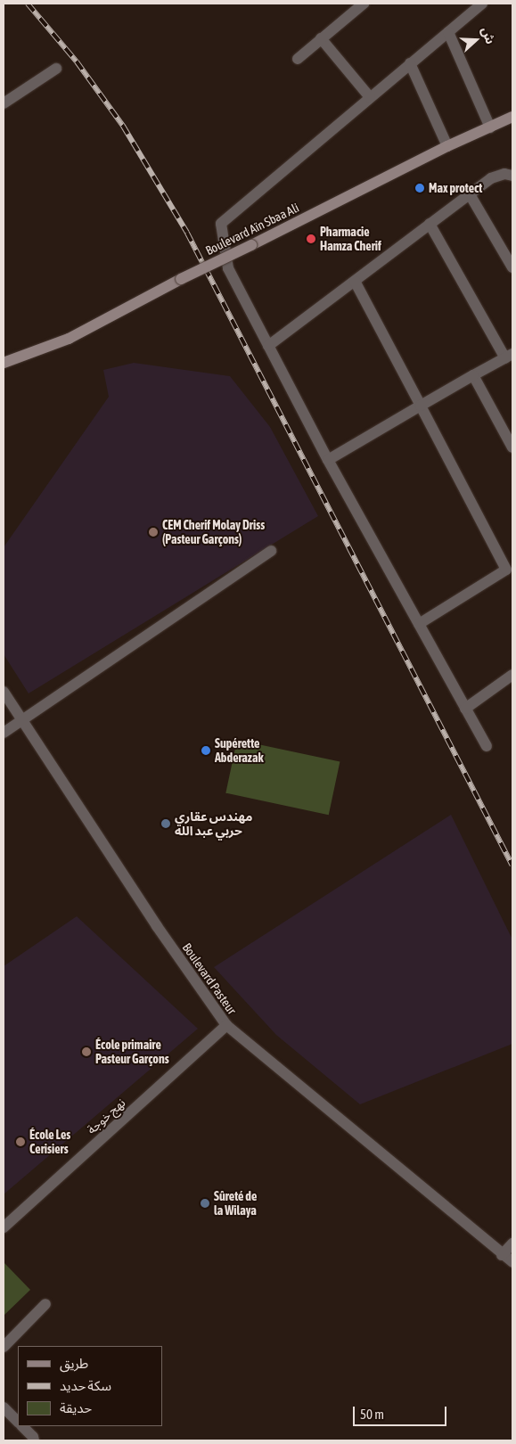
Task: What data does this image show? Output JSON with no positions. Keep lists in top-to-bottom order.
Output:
{
  "streets": {
    "main road": ["Boulevard Aïn Sbaa Ali"],
    "street": ["Boulevard Pasteur", "نهج خوجة"]
  },
  "crossings": [
    ["Boulevard Pasteur", "نهج خوجة"]
  ],
  "places": [
    "Max protect",
    "Pharmacie Hamza Cherif",
    "CEM Cherif Molay Driss (Pasteur Garçons)",
    "Supérette Abderazak",
    "مهندس عقاري حربي عبد الله",
    "École primaire Pasteur Garçons",
    "École Les Cerisiers",
    "Sûreté de la Wilaya"
  ],
  "legend": ["طريق", "سكة حديد", "حديقة"],
  "scale_bar": "50 m",
  "north": "right"
}
